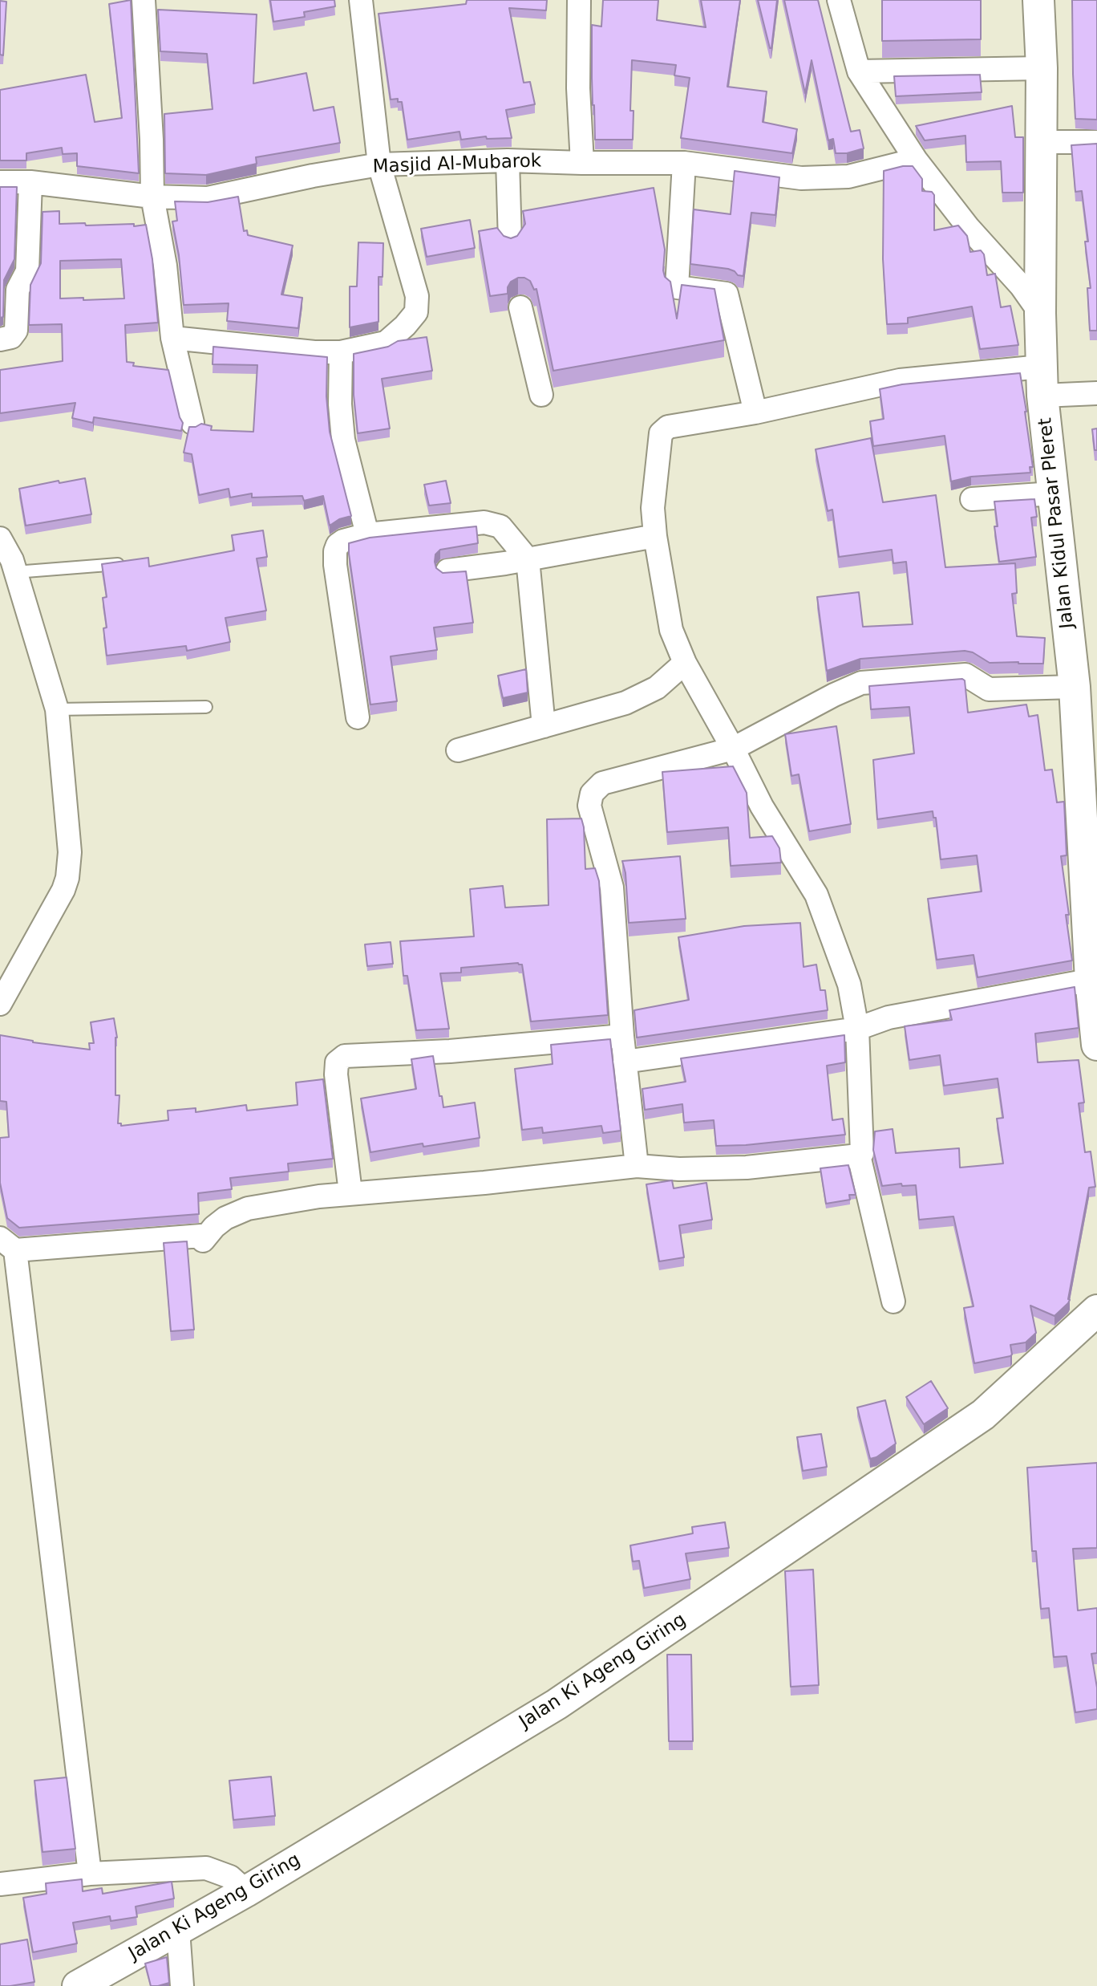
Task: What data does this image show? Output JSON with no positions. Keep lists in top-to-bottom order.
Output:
{
  "streets": {
    "street": ["Masjid Al-Mubarok", "Jalan Kidul Pasar Pleret", "Jalan Ki Ageng Giring"]
  }
}
